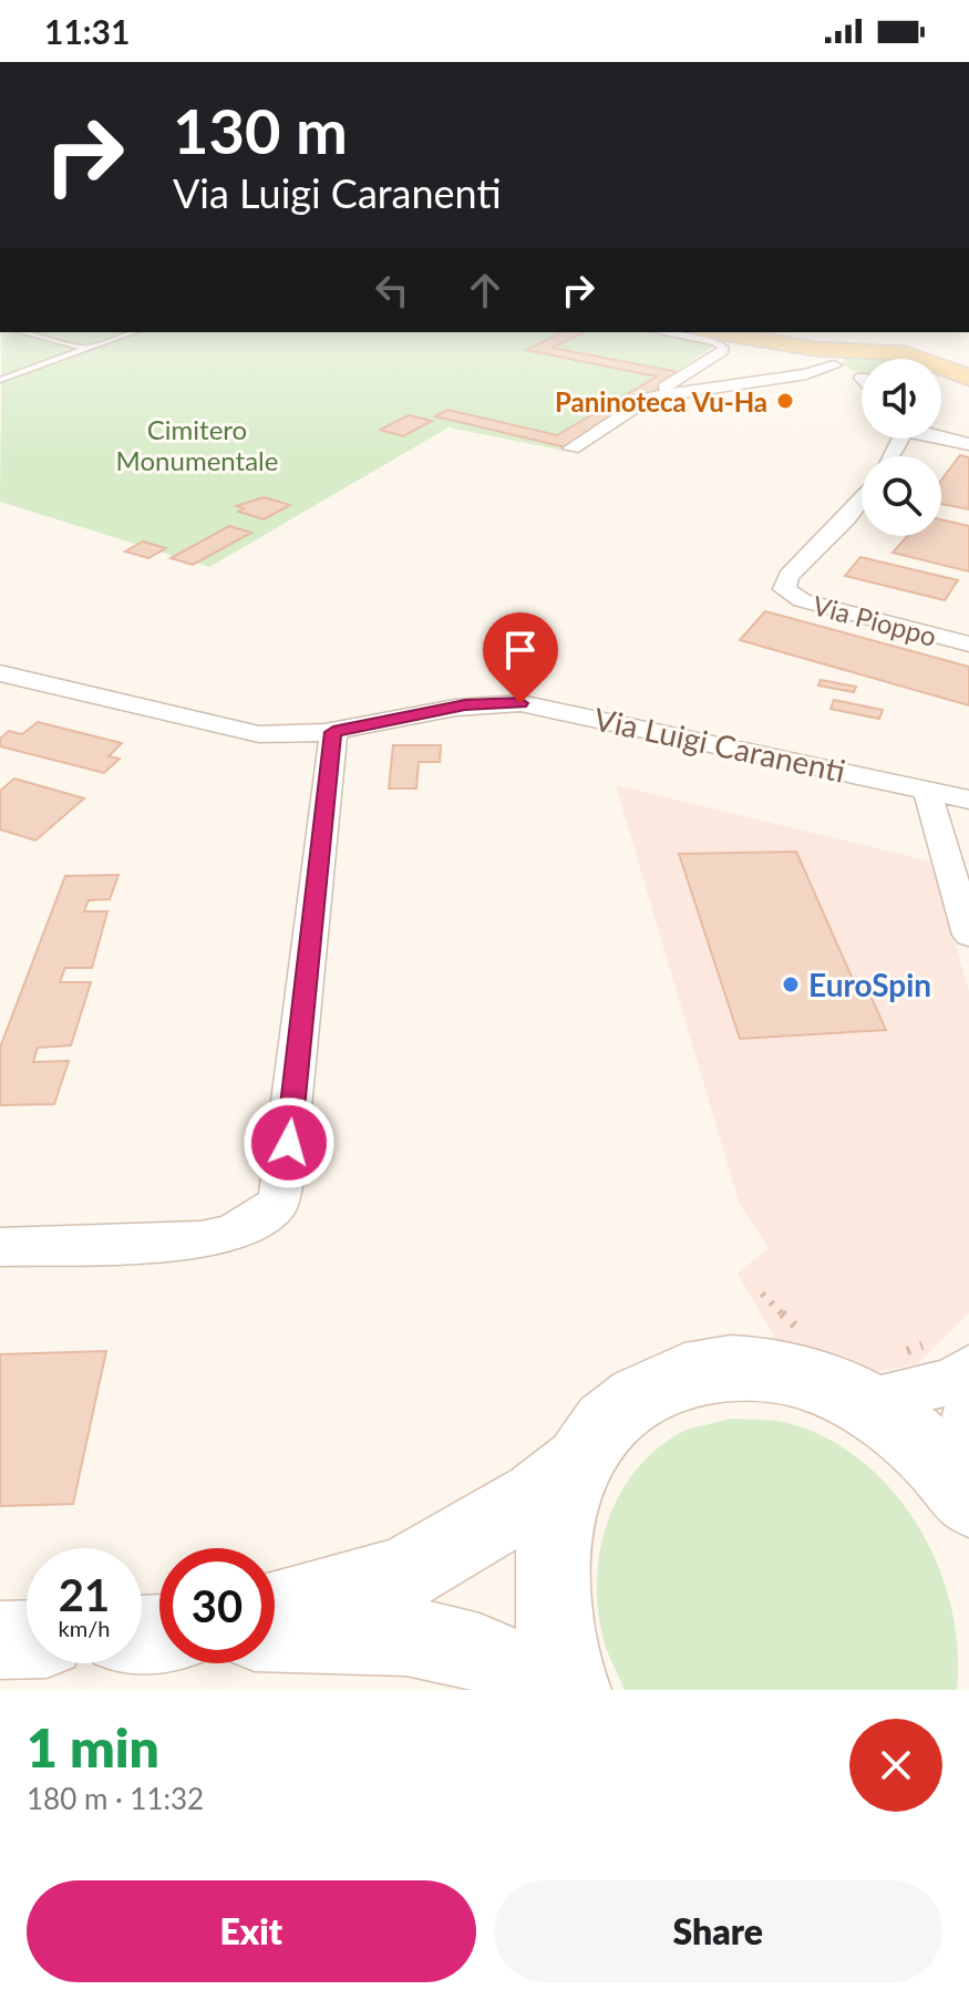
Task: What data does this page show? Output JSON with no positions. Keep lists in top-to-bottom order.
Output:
{
  "streets": {
    "street": ["Via Pioppo", "Via Luigi Caranenti"]
  },
  "parks": ["Cimitero Monumentale"],
  "places": ["Paninoteca Vu-Ha", "EuroSpin"],
  "page": {
    "status": "11:31",
    "turn": ["130 m", "Via Luigi Caranenti"],
    "speed": "21 km/h",
    "limit": "30",
    "heading": ["1 min", "180 m · 11:32"],
    "buttons": ["Exit", "Share"]
  }
}
